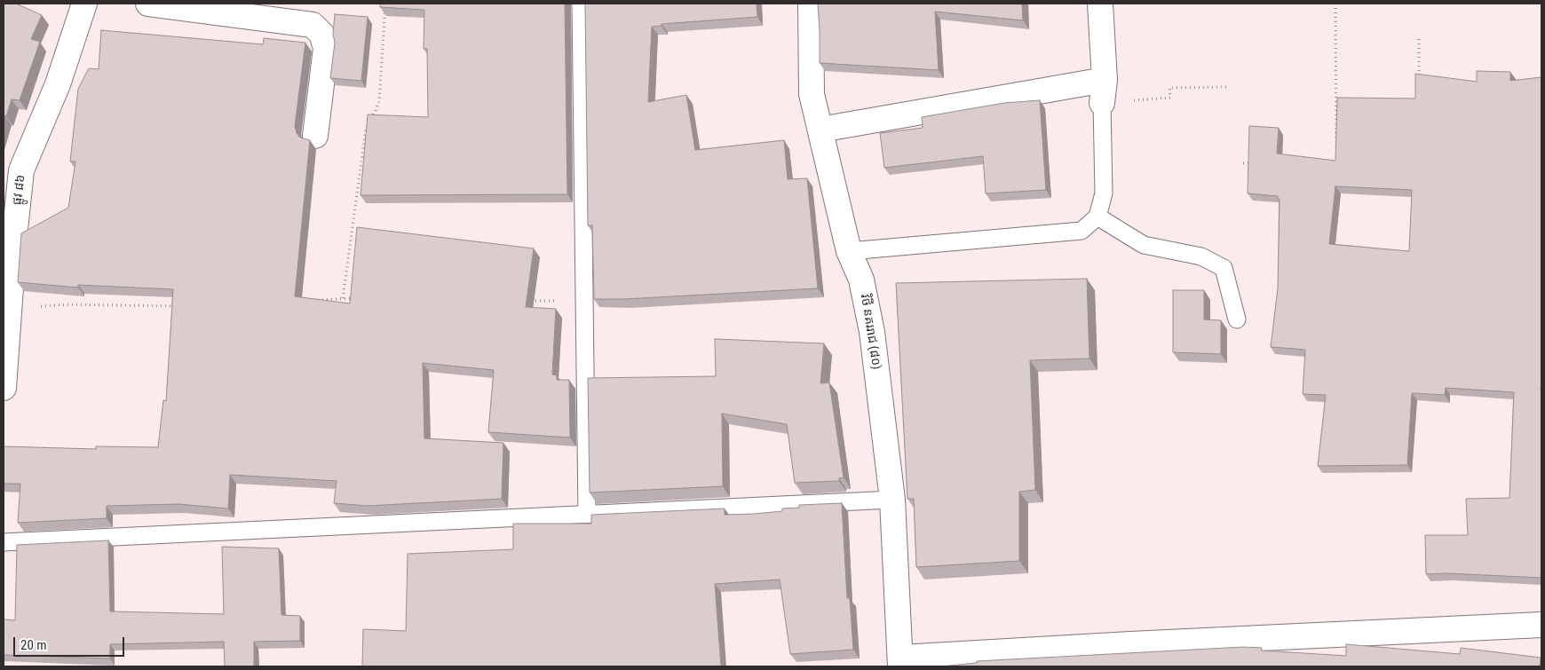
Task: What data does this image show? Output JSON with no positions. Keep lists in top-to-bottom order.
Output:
{
  "streets": {
    "street": ["ផ្លូវ ៨៦", "វិថី នគររាជ (៨០)"]
  },
  "scale_bar": "20 m"
}
